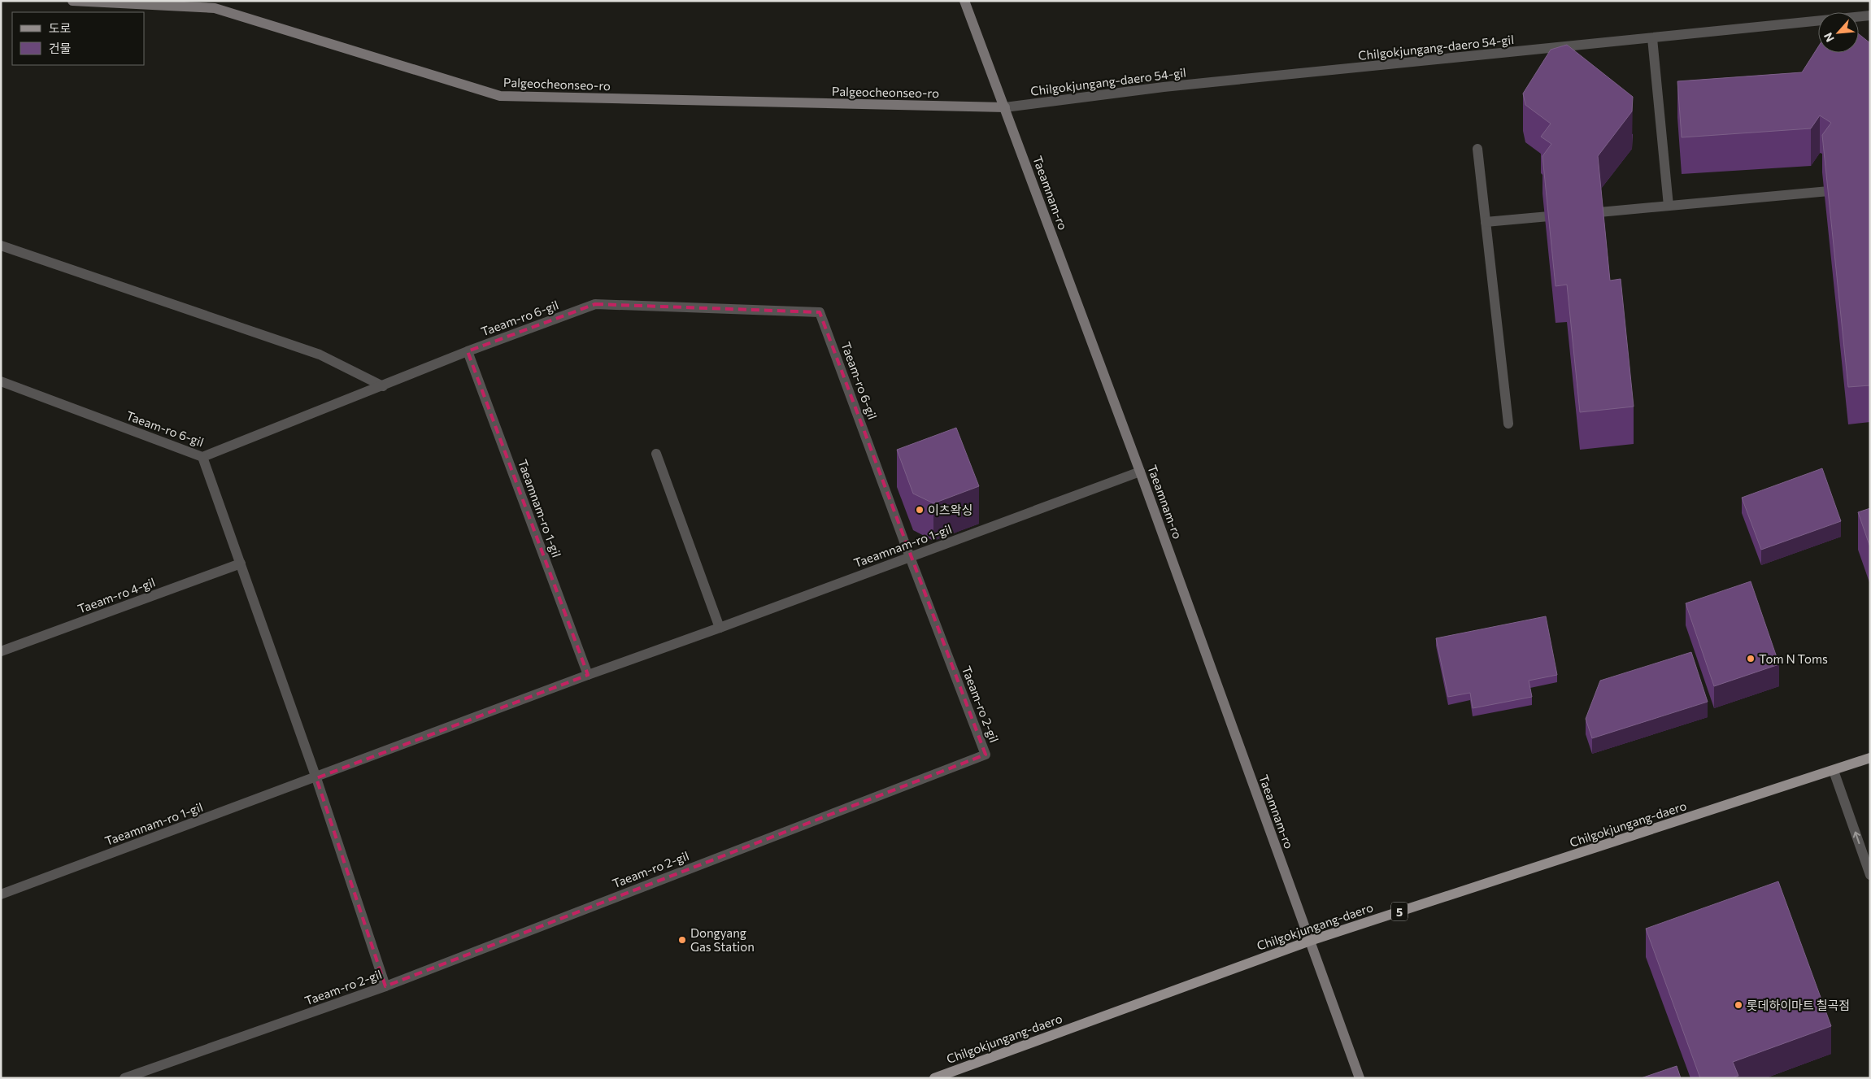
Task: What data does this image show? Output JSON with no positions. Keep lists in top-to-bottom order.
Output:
{
  "streets": {
    "main road": [
      "Palgeocheonseo-ro",
      "Taeamnam-ro",
      "Chilgokjungang-daero",
      "5"
    ],
    "street": [
      "Chilgokjungang-daero 54-gil",
      "Taeam-ro 6-gil",
      "Taeamnam-ro 1-gil",
      "Taeam-ro 4-gil",
      "Taeam-ro 2-gil"
    ]
  },
  "crossings": [
    ["Chilgokjungang-daero 54-gil", "Palgeocheonseo-ro"],
    ["Chilgokjungang-daero 54-gil", "Taeamnam-ro"],
    ["Palgeocheonseo-ro", "Taeamnam-ro"],
    ["Taeamnam-ro", "Taeamnam-ro 1-gil"],
    ["Taeamnam-ro", "Chilgokjungang-daero"],
    ["Taeam-ro 6-gil", "Taeamnam-ro 1-gil"],
    ["Taeam-ro 6-gil", "Taeam-ro 2-gil"],
    ["Taeamnam-ro 1-gil", "Taeam-ro 2-gil"]
  ],
  "places": [
    "이츠왁싱",
    "Tom N Toms",
    "Dongyang Gas Station",
    "롯데하이마트 칠곡점"
  ],
  "legend": ["도로", "건물"],
  "north": "bottom left"
}
